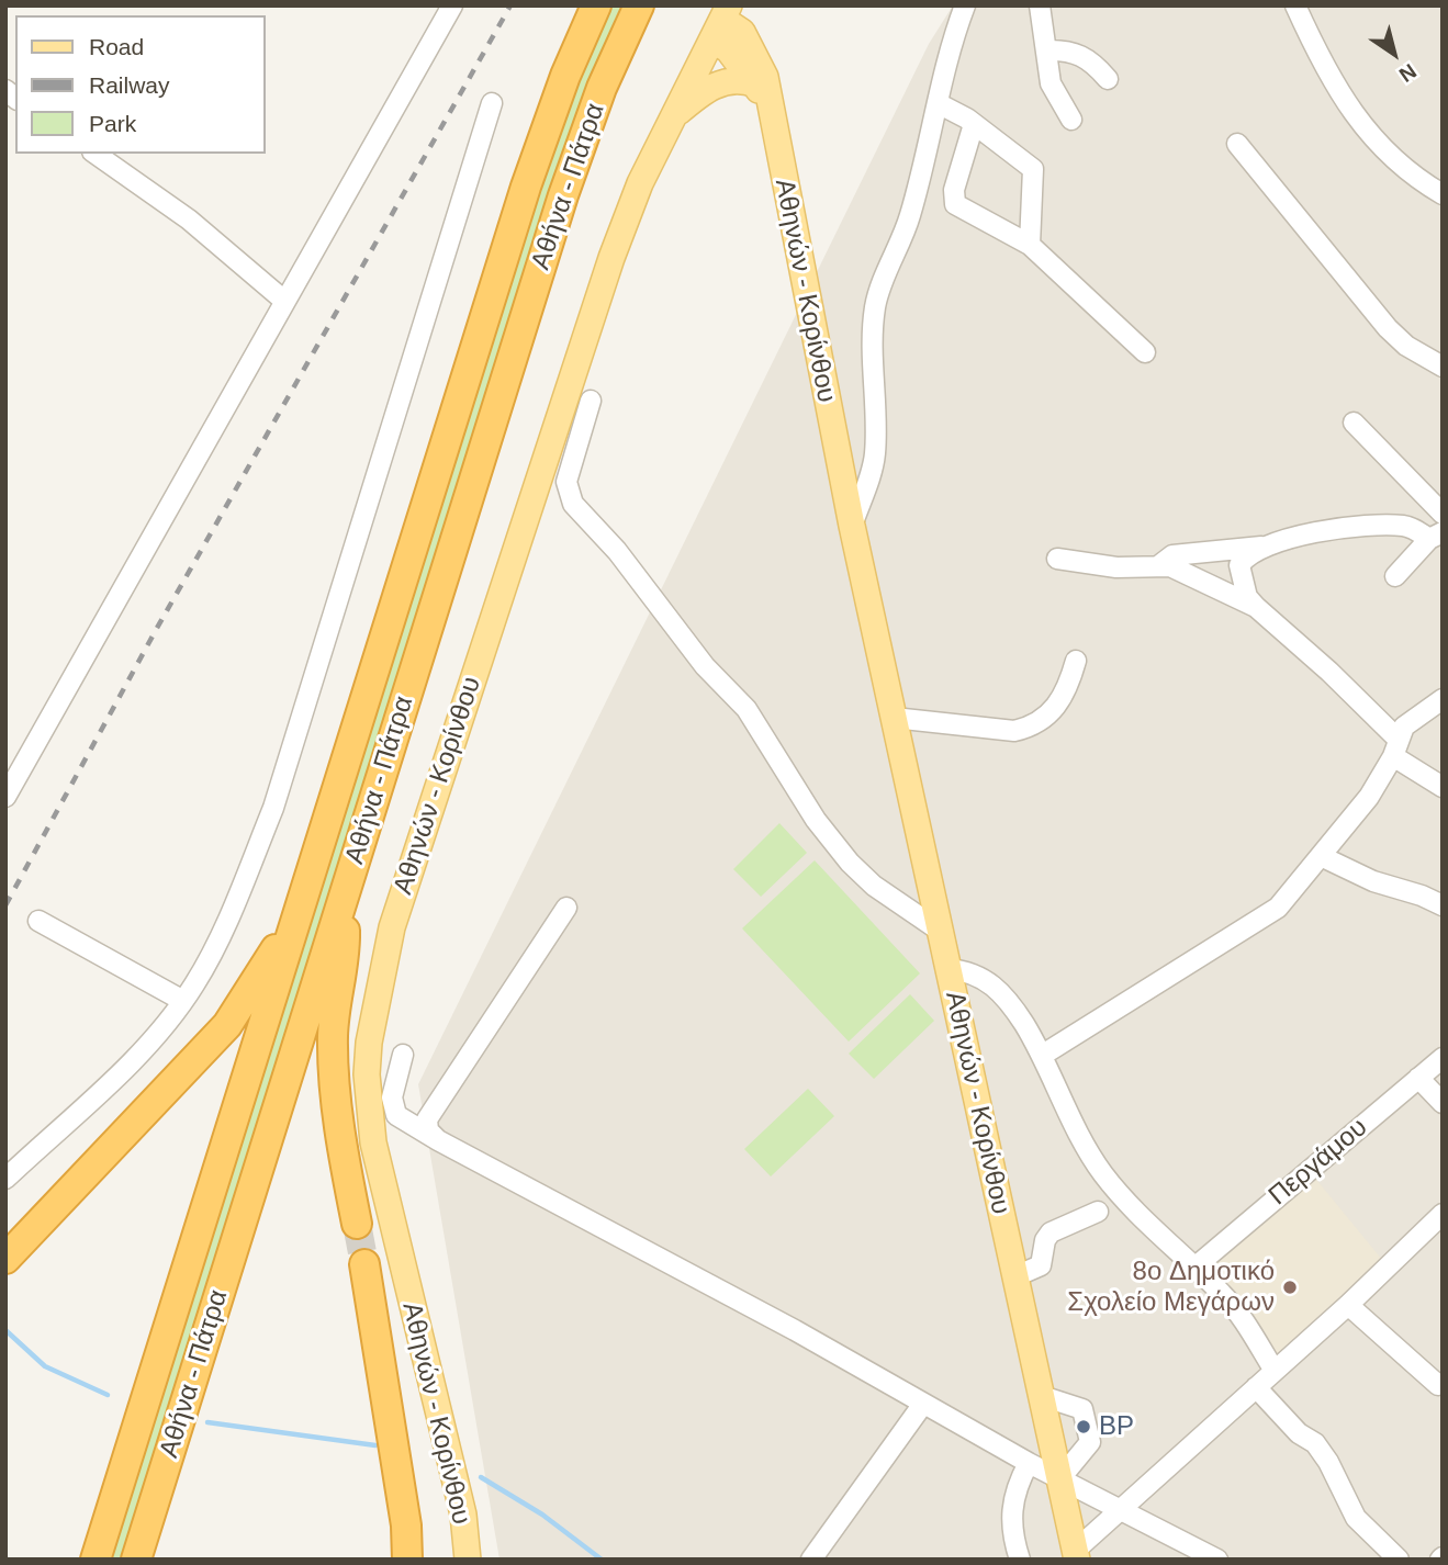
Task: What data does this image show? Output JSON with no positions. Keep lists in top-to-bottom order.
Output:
{
  "streets": {
    "highway": ["Αθήνα - Πάτρα"],
    "main road": ["Αθηνών - Κορίνθου"],
    "street": ["Περγάμου"]
  },
  "places": ["8ο Δημοτικό Σχολείο Μεγάρων", "BP"],
  "legend": ["Road", "Railway", "Park"],
  "north": "bottom right"
}
